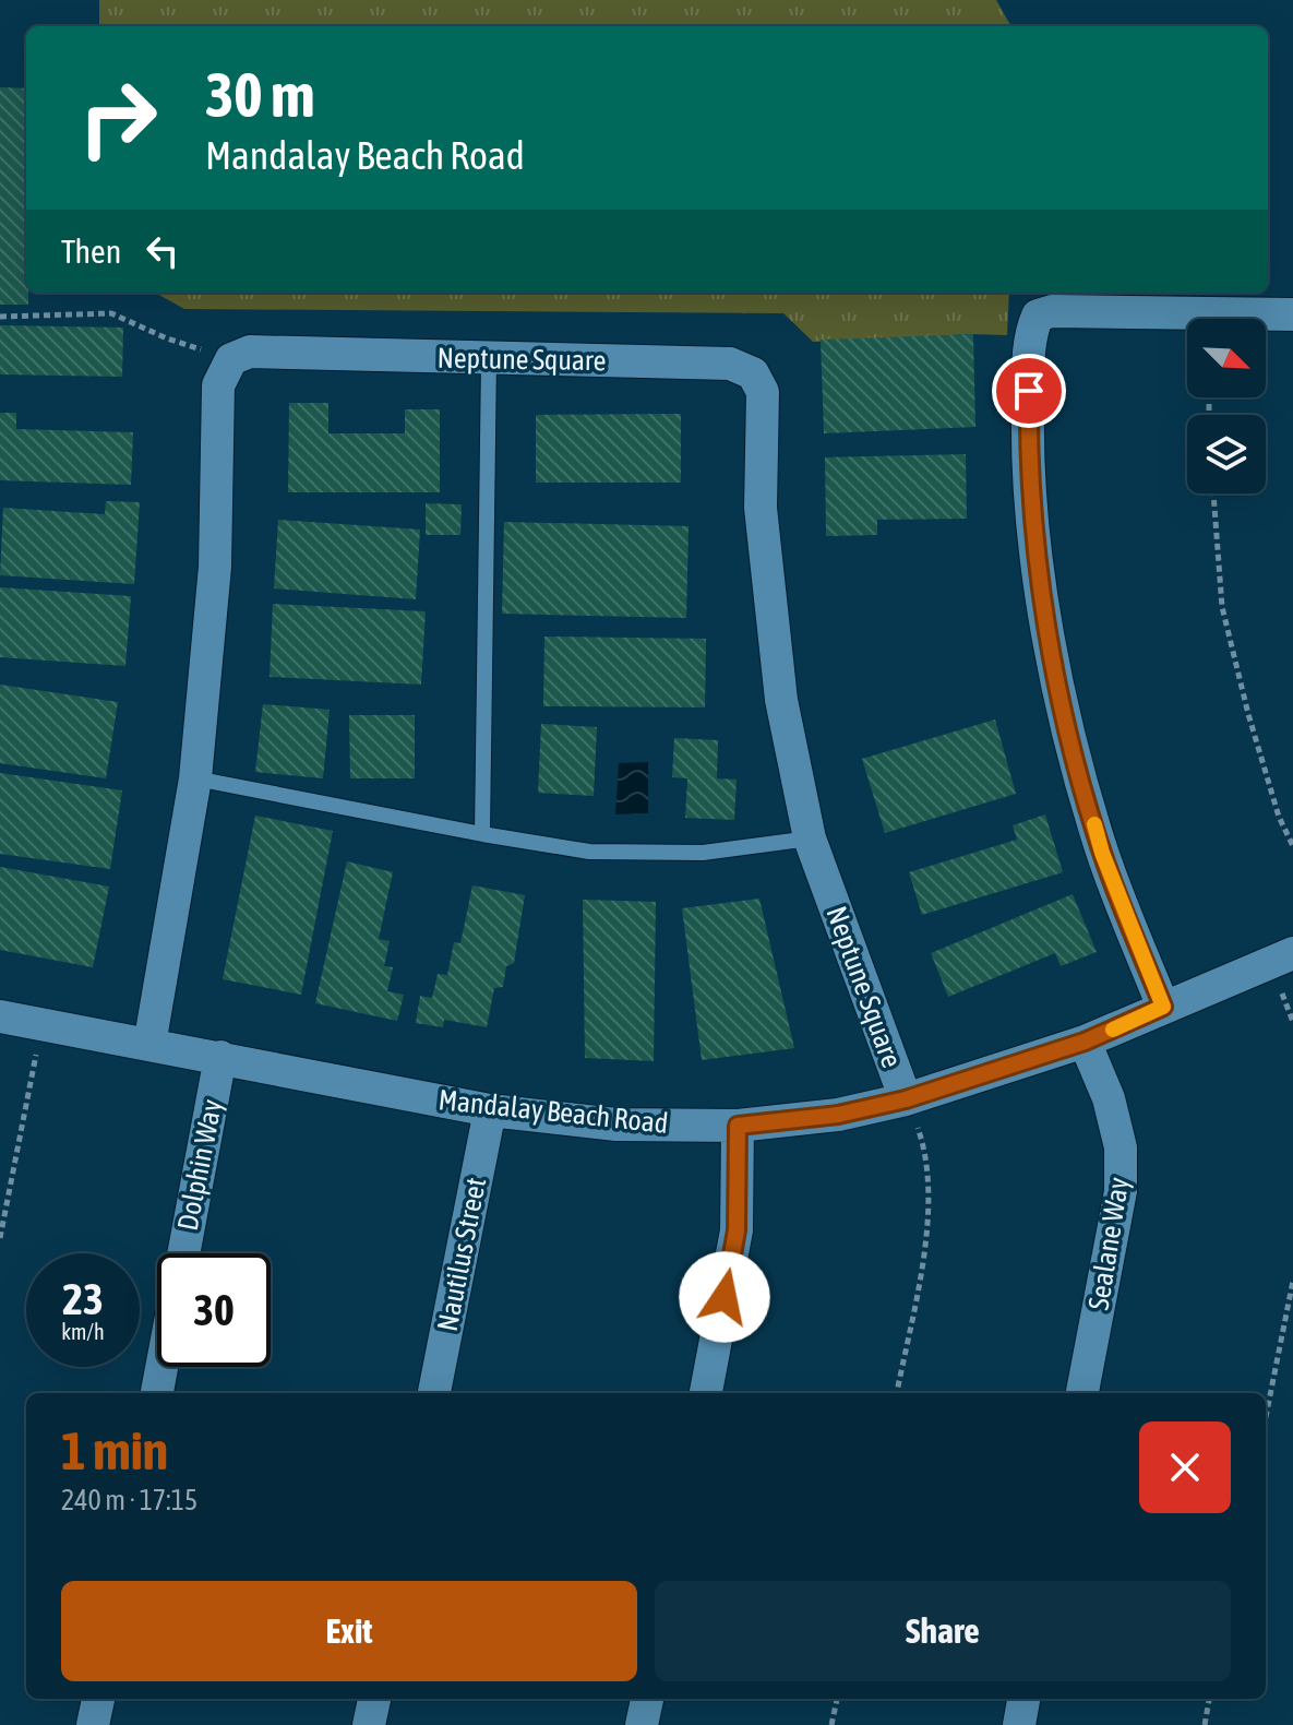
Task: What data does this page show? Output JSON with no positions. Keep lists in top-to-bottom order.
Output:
{
  "streets": {
    "street": [
      "Neptune Square",
      "Mandalay Beach Road",
      "Dolphin Way",
      "Sealane Way",
      "Nautilus Street"
    ]
  },
  "crossings": [
    ["Neptune Square", "Mandalay Beach Road"],
    ["Mandalay Beach Road", "Dolphin Way"],
    ["Mandalay Beach Road", "Sealane Way"],
    ["Mandalay Beach Road", "Nautilus Street"]
  ],
  "north": "bottom right",
  "page": {
    "turn": ["30 m", "Mandalay Beach Road"],
    "then": "Then",
    "speed": "23 km/h",
    "limit": "30",
    "heading": ["1 min", "240 m · 17:15"],
    "buttons": ["Exit", "Share"]
  }
}
